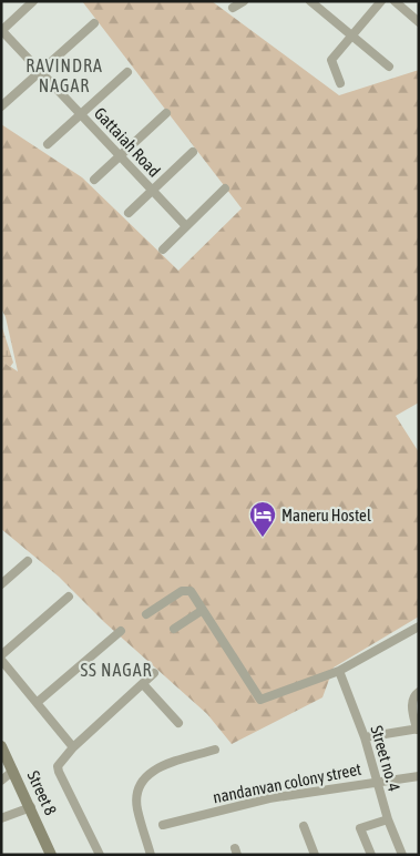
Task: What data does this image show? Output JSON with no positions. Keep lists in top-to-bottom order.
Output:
{
  "streets": {
    "street": [
      "Gattaiah Road",
      "Street no. 4",
      "nandanvan colony street",
      "Street 8"
    ]
  },
  "crossings": [
    ["Street no. 4", "nandanvan colony street"]
  ],
  "districts": ["RAVINDRA NAGAR", "SS NAGAR"],
  "places": {
    "hotel": ["Maneru Hostel"]
  }
}
